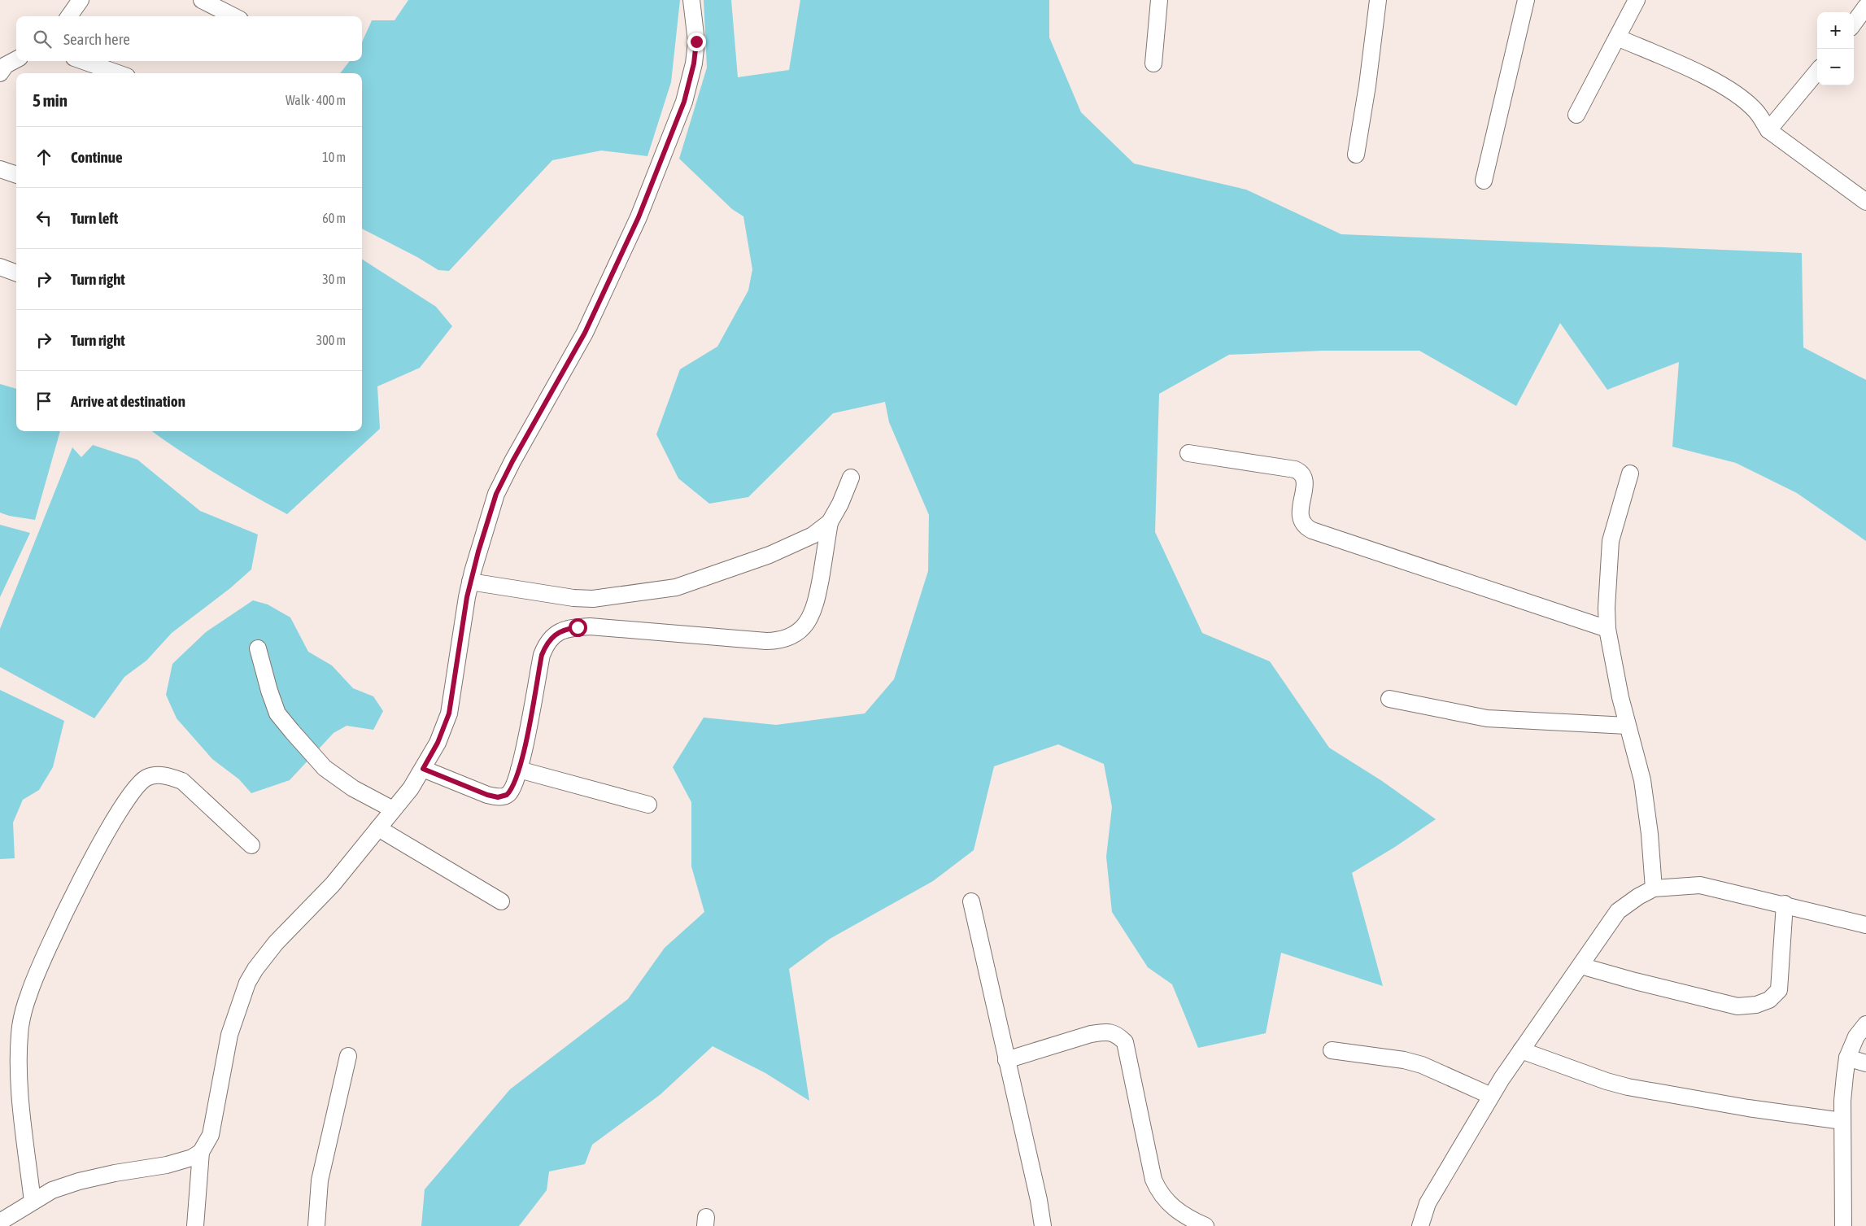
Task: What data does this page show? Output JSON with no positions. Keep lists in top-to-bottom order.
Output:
{
  "page": {
    "map_buttons": ["+", "−"],
    "search": "Search here",
    "heading": ["5 min", "Walk · 400 m"],
    "list": [
      ["Continue", "10 m"],
      ["Turn left", "60 m"],
      ["Turn right", "30 m"],
      ["Turn right", "300 m"],
      "Arrive at destination"
    ]
  }
}
